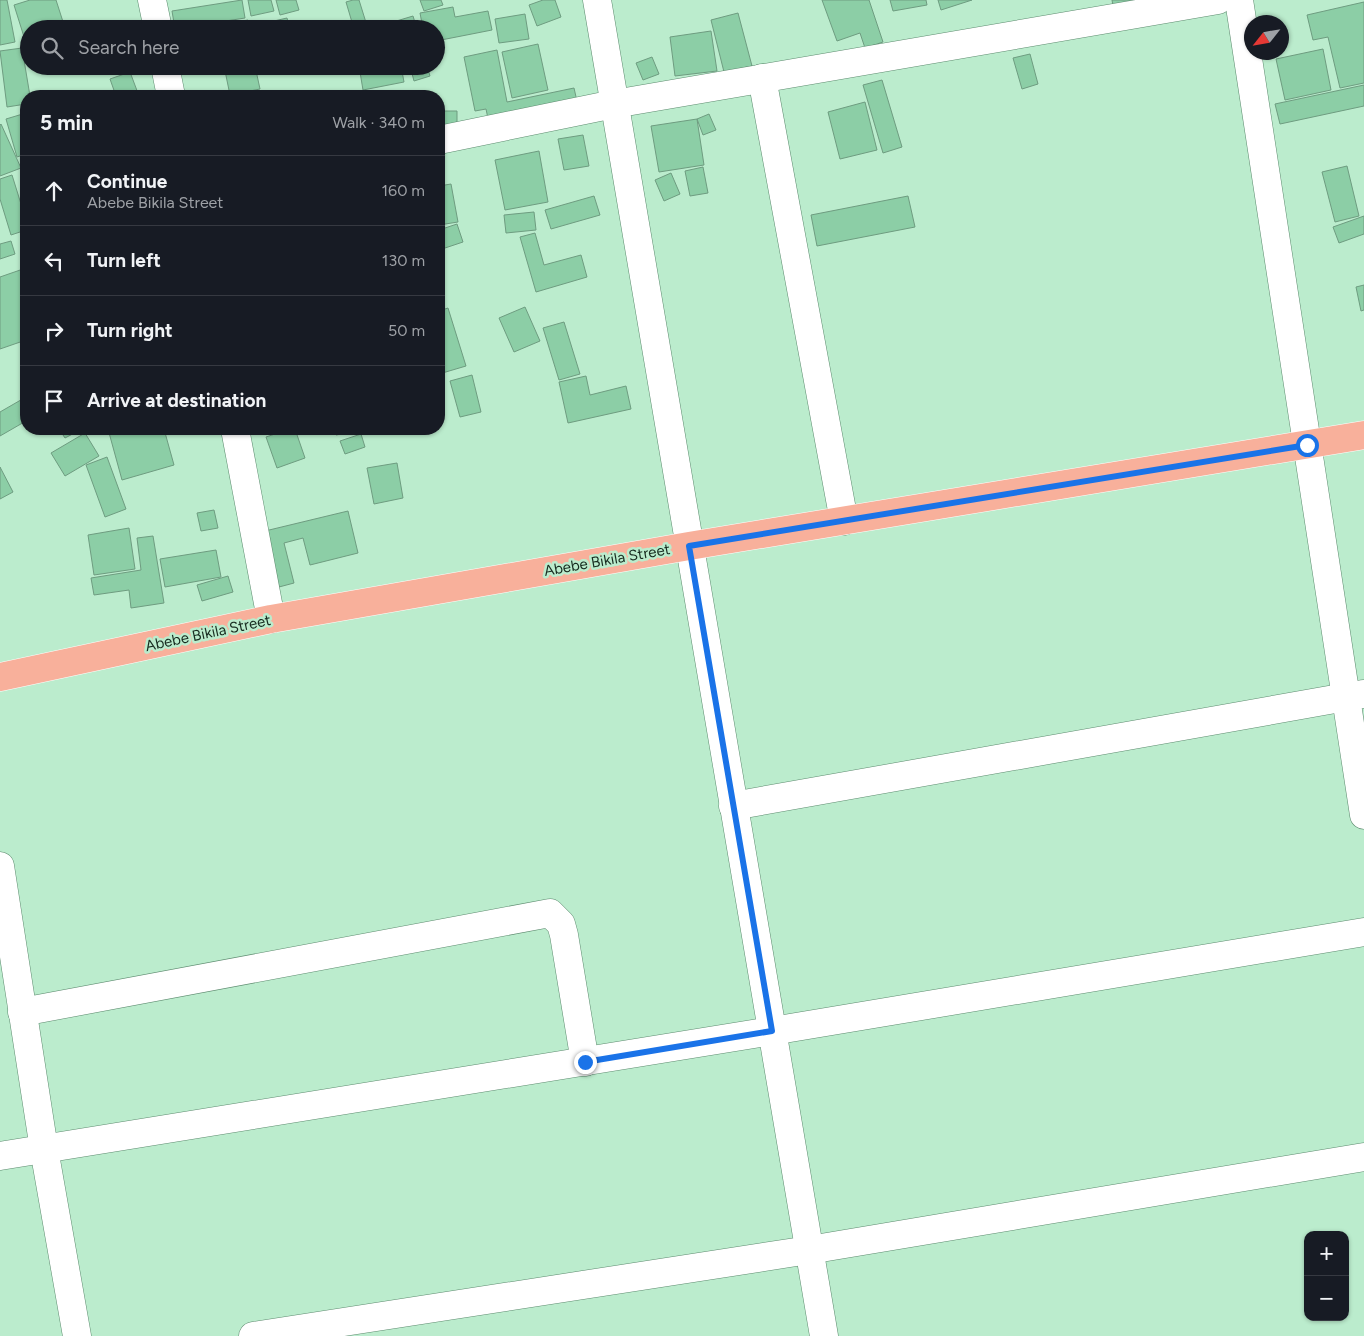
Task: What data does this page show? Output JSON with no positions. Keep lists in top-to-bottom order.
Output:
{
  "streets": {
    "main road": ["Abebe Bikila Street"]
  },
  "north": "bottom left",
  "page": {
    "search": "Search here",
    "heading": ["5 min", "Walk · 340 m"],
    "list": [
      ["Continue", "Abebe Bikila Street", "160 m"],
      ["Turn left", "130 m"],
      ["Turn right", "50 m"],
      "Arrive at destination"
    ],
    "map_buttons": ["+", "−"]
  }
}
